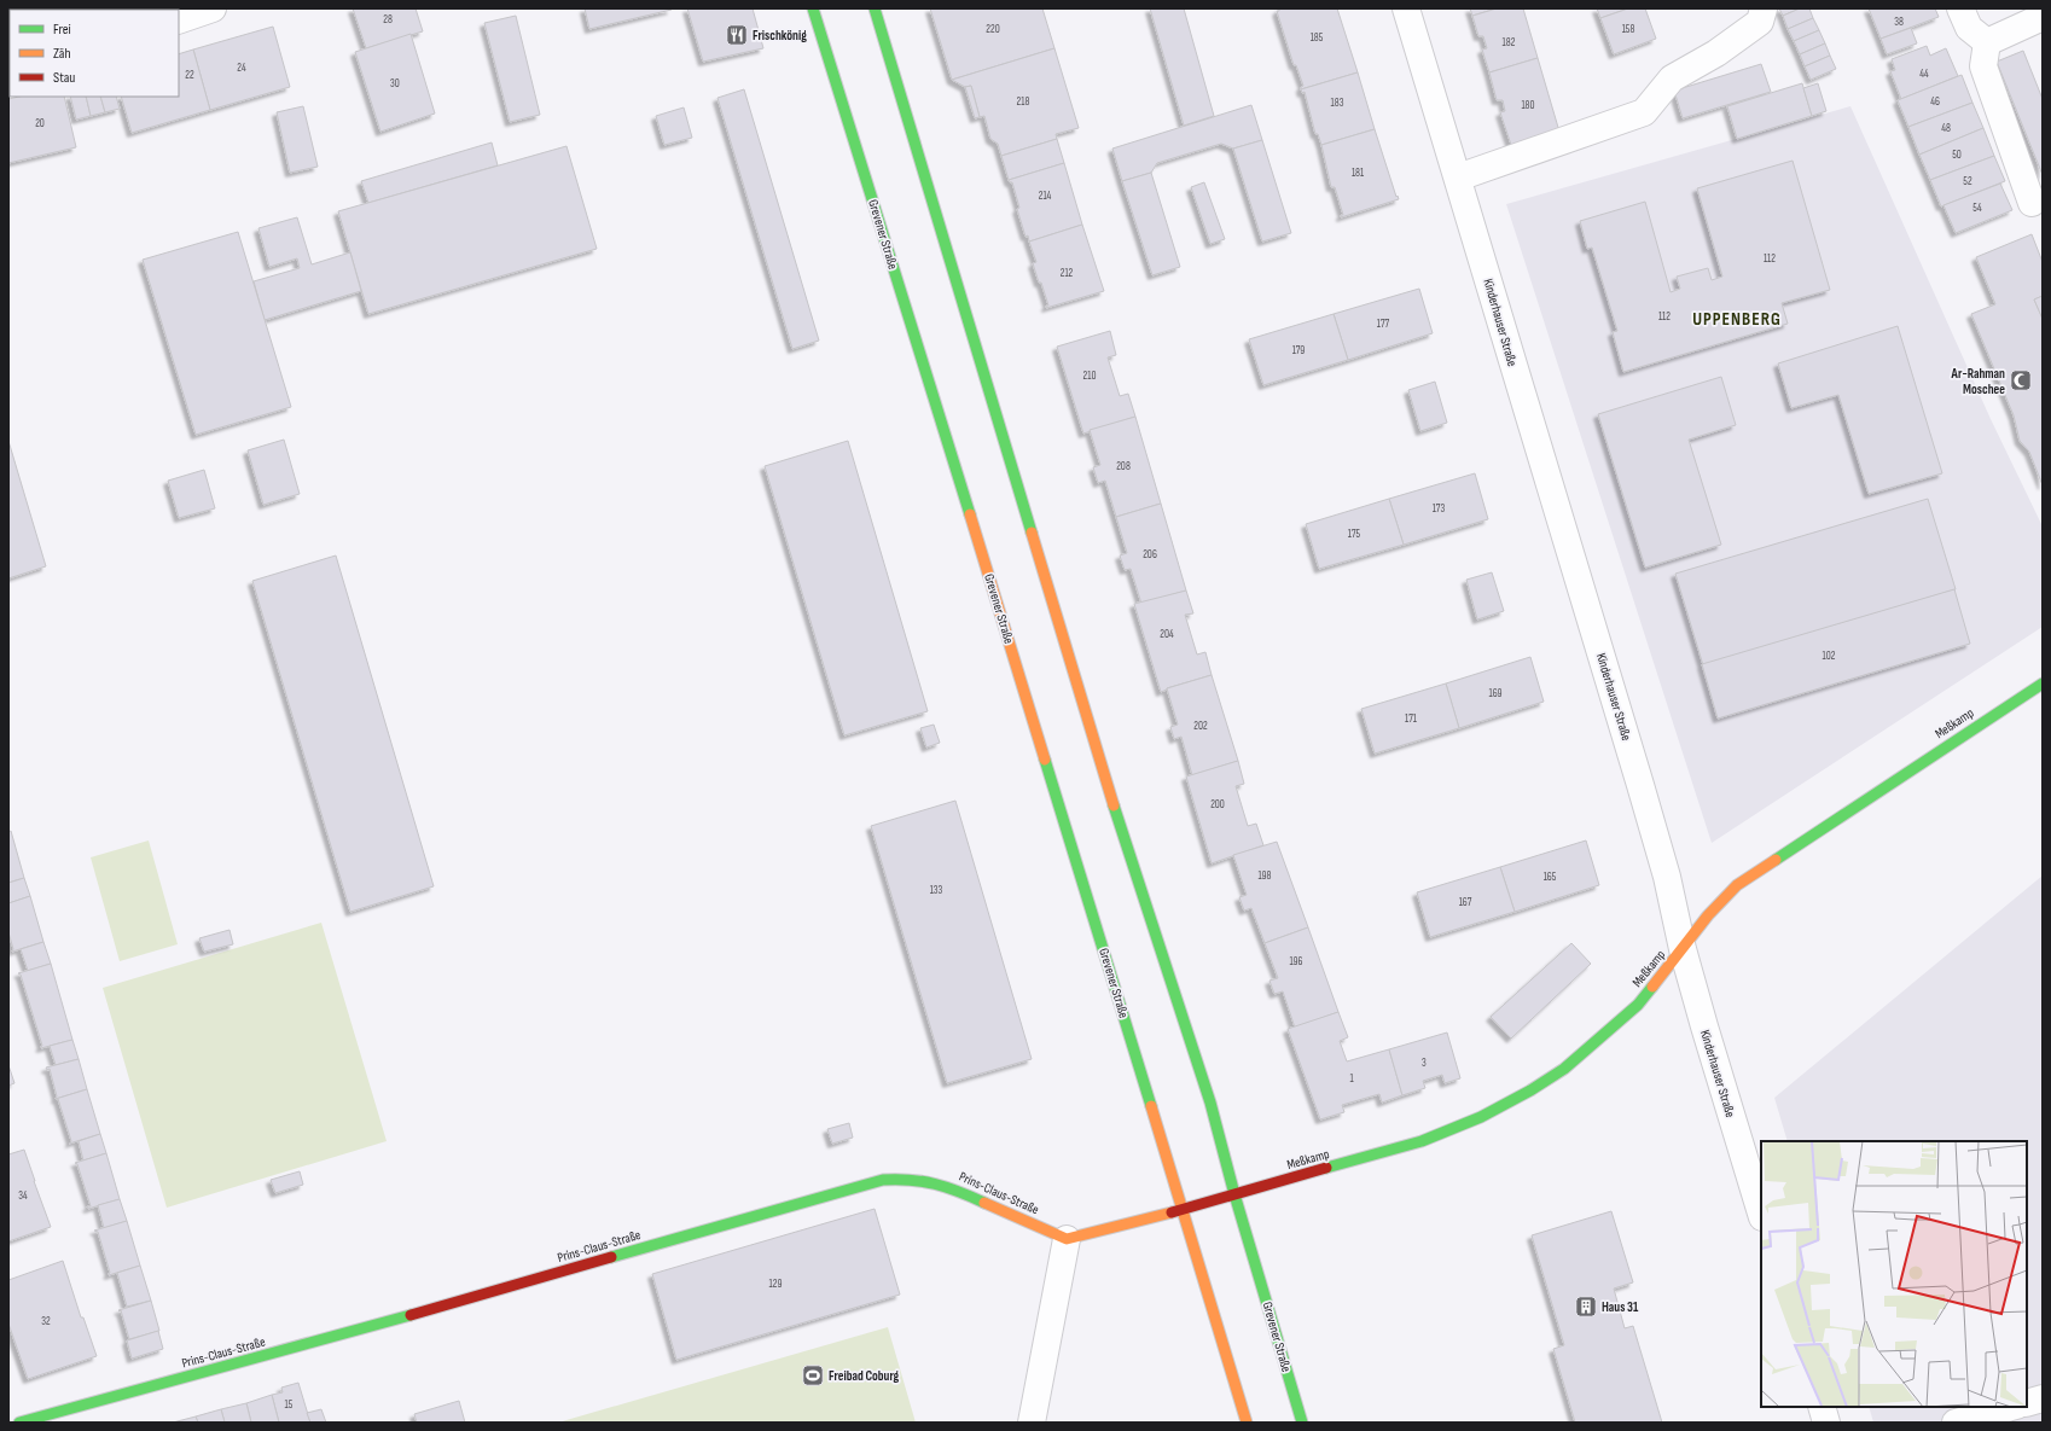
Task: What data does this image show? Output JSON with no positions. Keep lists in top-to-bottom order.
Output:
{
  "streets": {
    "main road": ["Grevener Straße", "Meßkamp", "Prins-Claus-Straße"],
    "street": ["Kinderhauser Straße"]
  },
  "crossings": [
    ["Grevener Straße", "Meßkamp"],
    ["Kinderhauser Straße", "Meßkamp"]
  ],
  "districts": ["UPPENBERG"],
  "places": {
    "restaurant": ["Frischkönig"],
    "mosque": ["Ar-Rahman Moschee"],
    "building": ["Haus 31"],
    "sports": ["Freibad Coburg"]
  },
  "house_numbers": [
    "28",
    "38",
    "220",
    "158",
    "185",
    "182",
    "24",
    "44",
    "22",
    "30",
    "218",
    "46",
    "183",
    "180",
    "20",
    "48",
    "50",
    "181",
    "52",
    "214",
    "54",
    "112",
    "212",
    "112",
    "177",
    "179",
    "210",
    "208",
    "173",
    "175",
    "206",
    "204",
    "102",
    "169",
    "171",
    "202",
    "200",
    "198",
    "165",
    "133",
    "167",
    "196",
    "3",
    "1",
    "34",
    "129",
    "32",
    "15"
  ],
  "legend": ["Frei", "Zäh", "Stau"]
}
